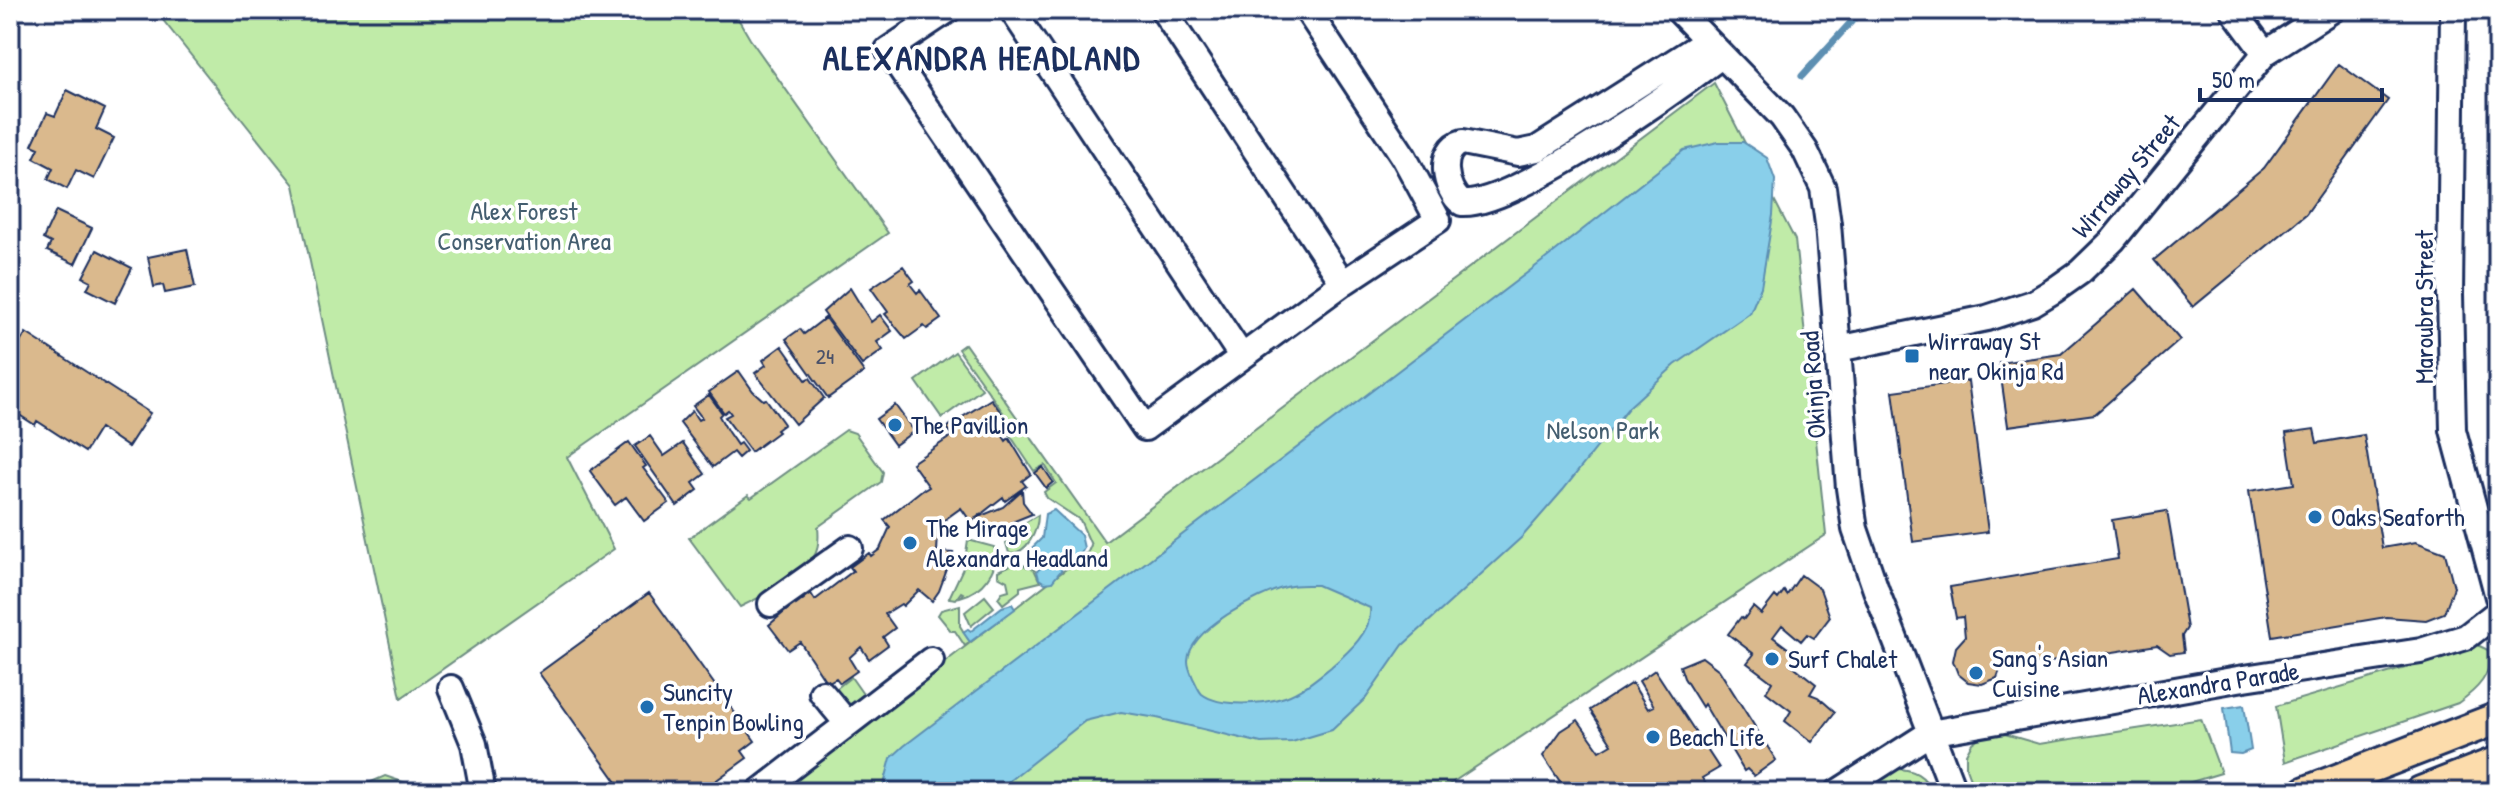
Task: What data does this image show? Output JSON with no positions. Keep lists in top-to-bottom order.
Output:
{
  "streets": {
    "street": [
      "Wirraway Street",
      "Maroubra Street",
      "Okinja Road",
      "Alexandra Parade"
    ]
  },
  "crossings": [
    ["Wirraway Street", "Okinja Road"],
    ["Okinja Road", "Alexandra Parade"]
  ],
  "districts": ["ALEXANDRA HEADLAND"],
  "parks": ["Alex Forest Conservation Area", "Nelson Park"],
  "places": {
    "transit": ["Wirraway St near Okinja Rd"],
    "other": [
      "The Pavillion",
      "Oaks Seaforth",
      "The Mirage Alexandra Headland",
      "Surf Chalet",
      "Sang's Asian Cuisine",
      "Suncity Tenpin Bowling",
      "Beach Life"
    ]
  },
  "house_numbers": ["24"],
  "scale_bar": "50 m"
}
